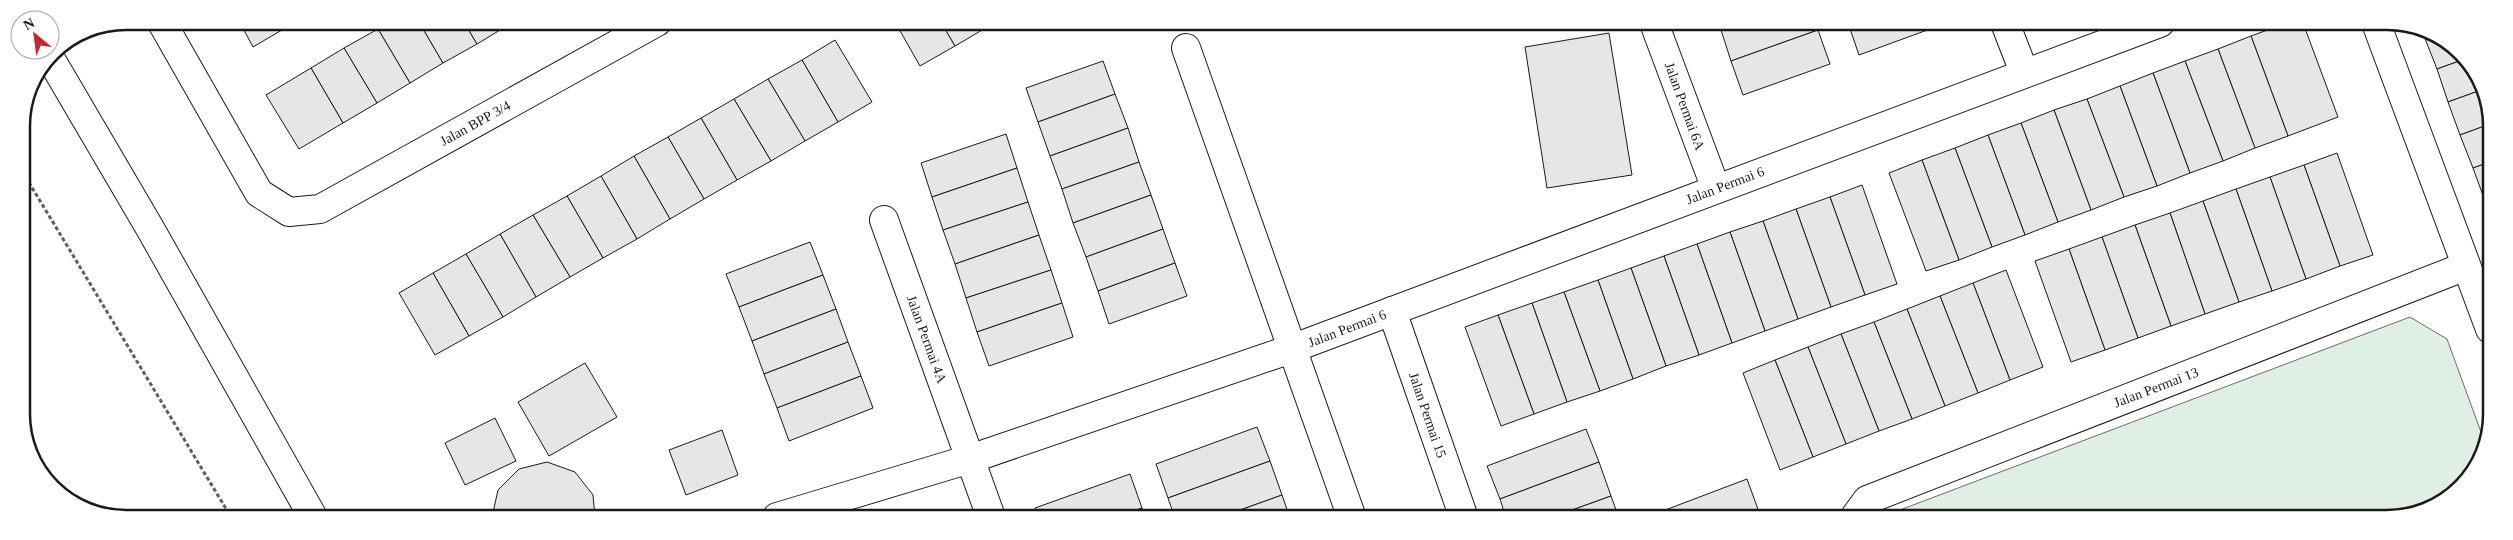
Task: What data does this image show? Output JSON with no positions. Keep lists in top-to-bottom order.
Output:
{
  "streets": {
    "street": [
      "Jalan Permai 6A",
      "Jalan BPP 3/4",
      "Jalan Permai 6",
      "Jalan Permai 4A",
      "Jalan Permai 13",
      "Jalan Permai 15"
    ]
  },
  "crossings": [
    ["Jalan Permai 6A", "Jalan Permai 6"],
    ["Jalan Permai 6", "Jalan Permai 4A"],
    ["Jalan Permai 6", "Jalan Permai 15"]
  ],
  "north": "top left"
}
